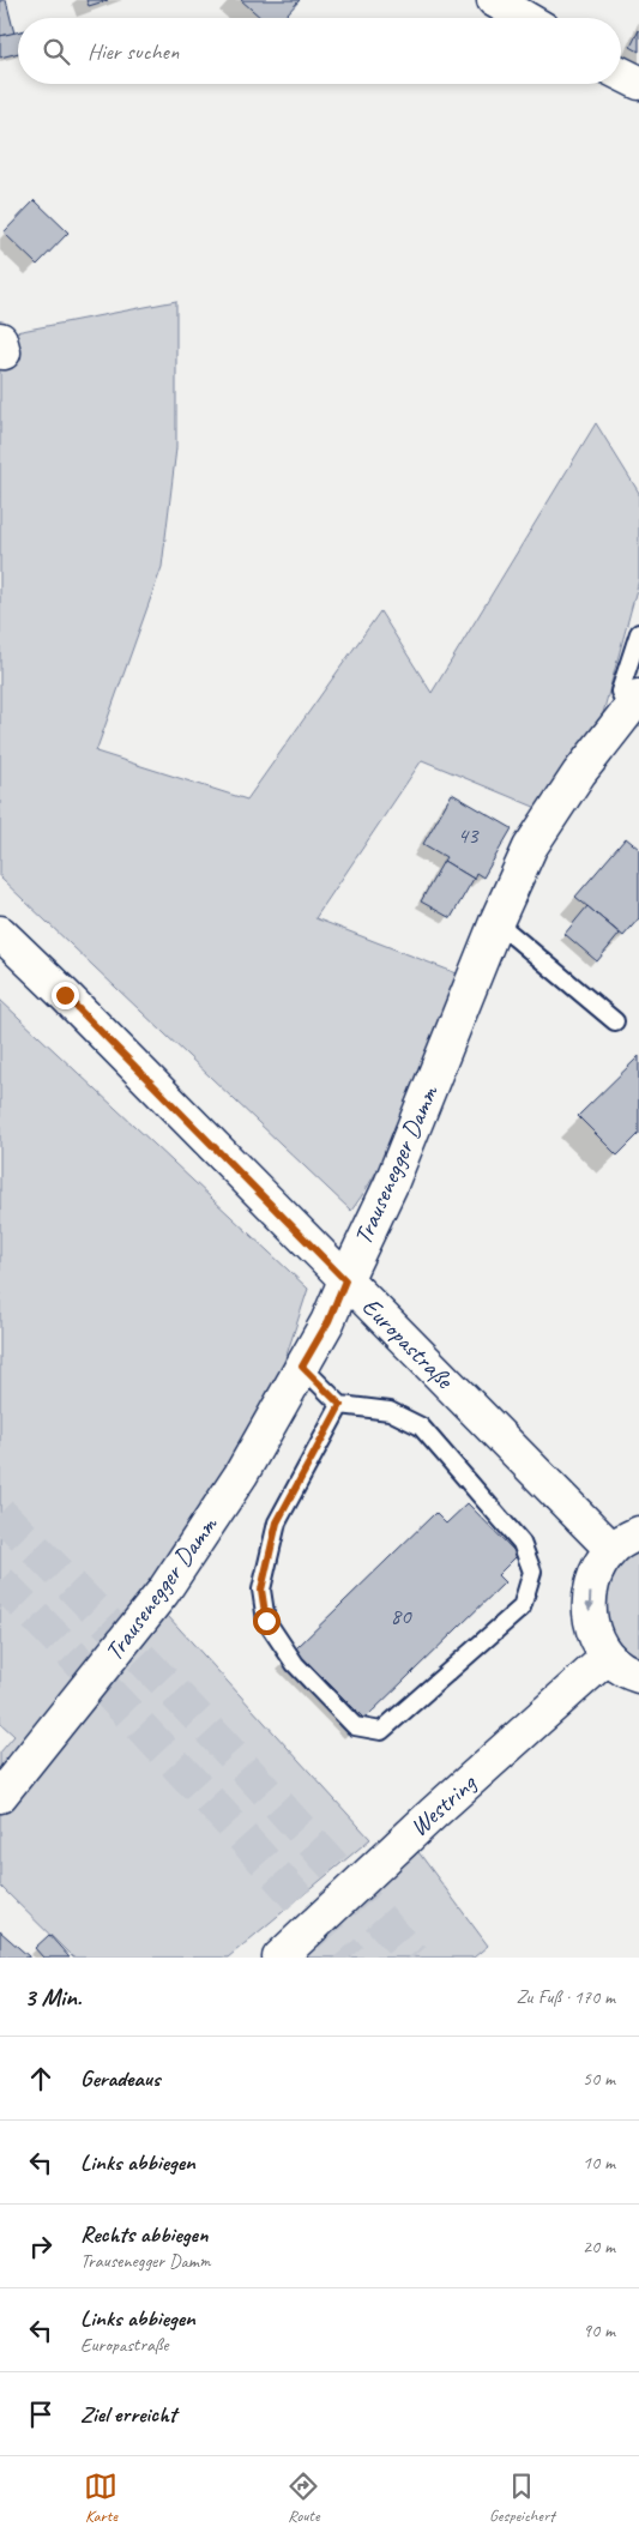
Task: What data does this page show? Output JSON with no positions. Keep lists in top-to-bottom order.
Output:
{
  "streets": {
    "street": ["Trausenegger Damm", "Europastraße", "Westring"]
  },
  "crossings": [
    ["Trausenegger Damm", "Europastraße"]
  ],
  "house_numbers": ["43", "80"],
  "page": {
    "search": "Hier suchen",
    "heading": ["3 Min.", "Zu Fuß · 170 m"],
    "list": [
      ["Geradeaus", "50 m"],
      ["Links abbiegen", "10 m"],
      ["Rechts abbiegen", "Trausenegger Damm", "20 m"],
      ["Links abbiegen", "Europastraße", "90 m"],
      "Ziel erreicht"
    ],
    "nav": ["Karte", "Route", "Gespeichert"]
  }
}
